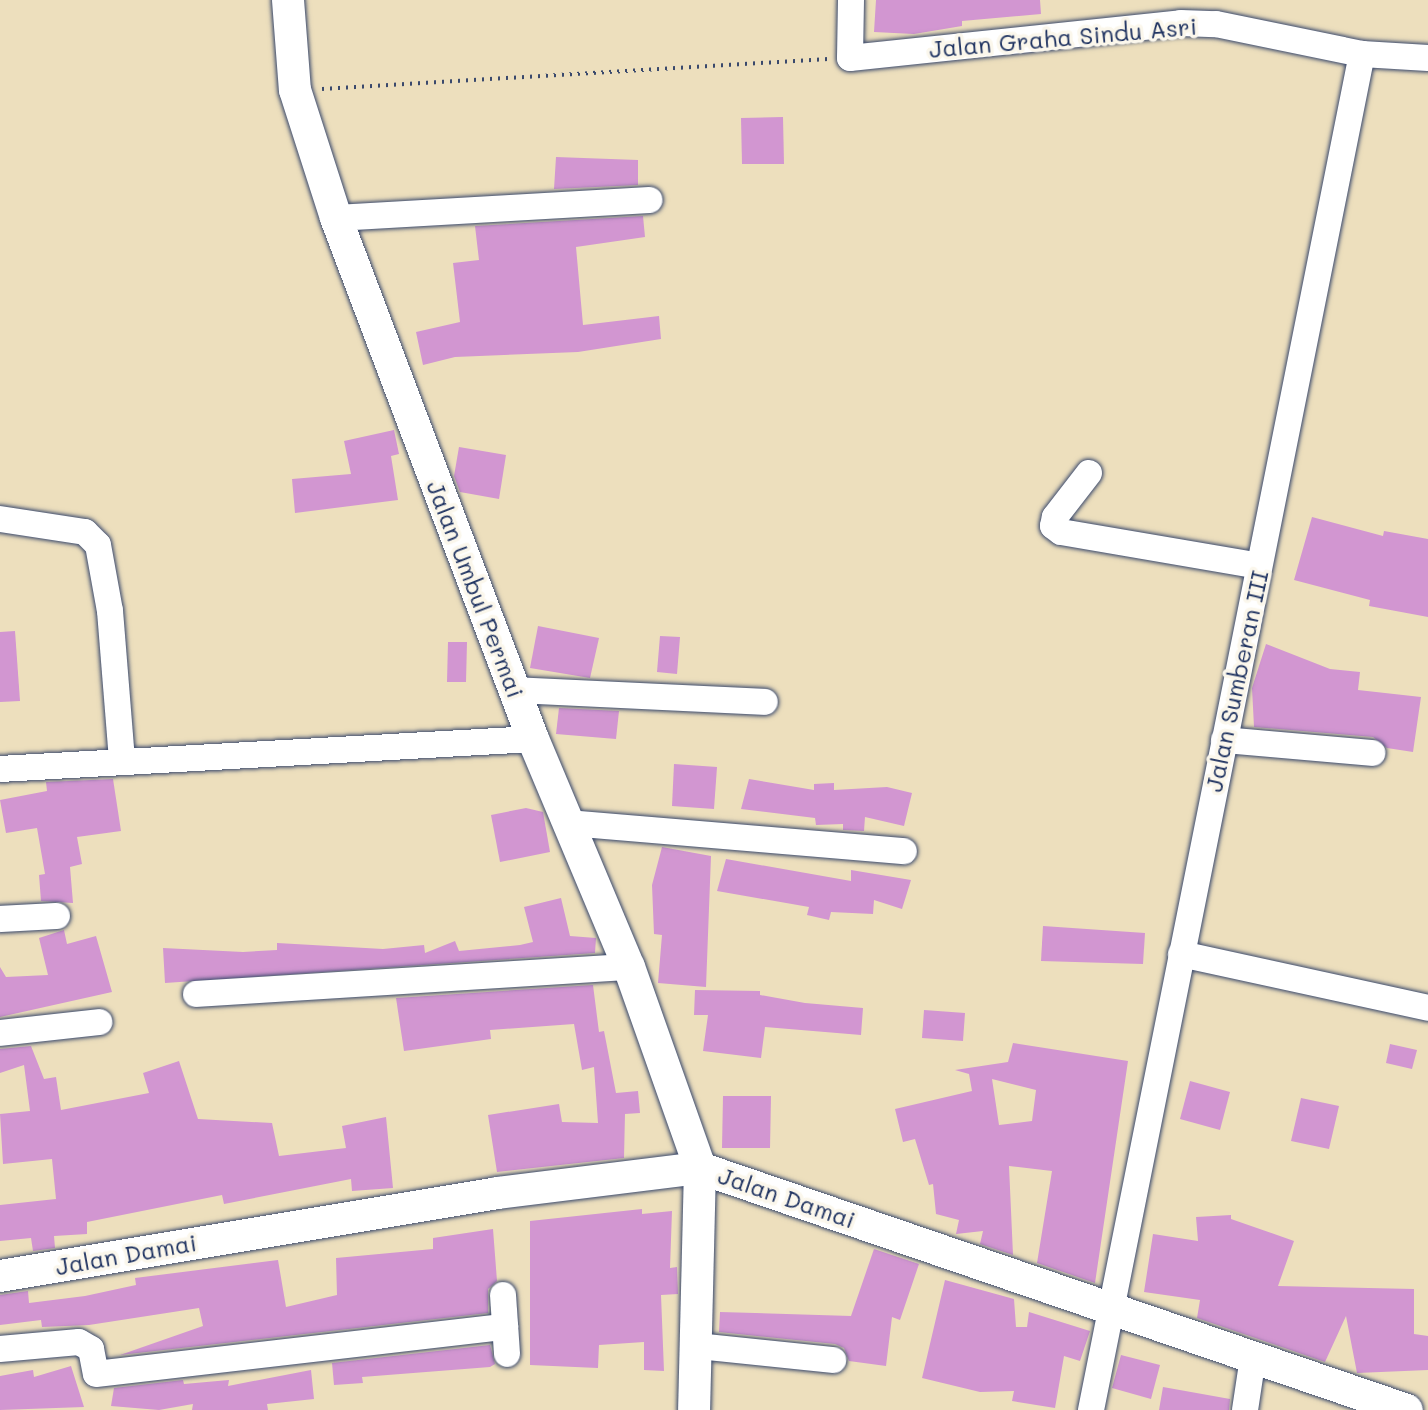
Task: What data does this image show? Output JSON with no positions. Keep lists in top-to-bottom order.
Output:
{
  "streets": {
    "main road": ["Jalan Umbul Permai", "Jalan Damai"],
    "street": ["Jalan Graha Sindu Asri", "Jalan Sumberan III"]
  },
  "crossings": [
    ["Jalan Graha Sindu Asri", "Jalan Sumberan III"],
    ["Jalan Umbul Permai", "Jalan Damai"],
    ["Jalan Sumberan III", "Jalan Damai"]
  ]
}
